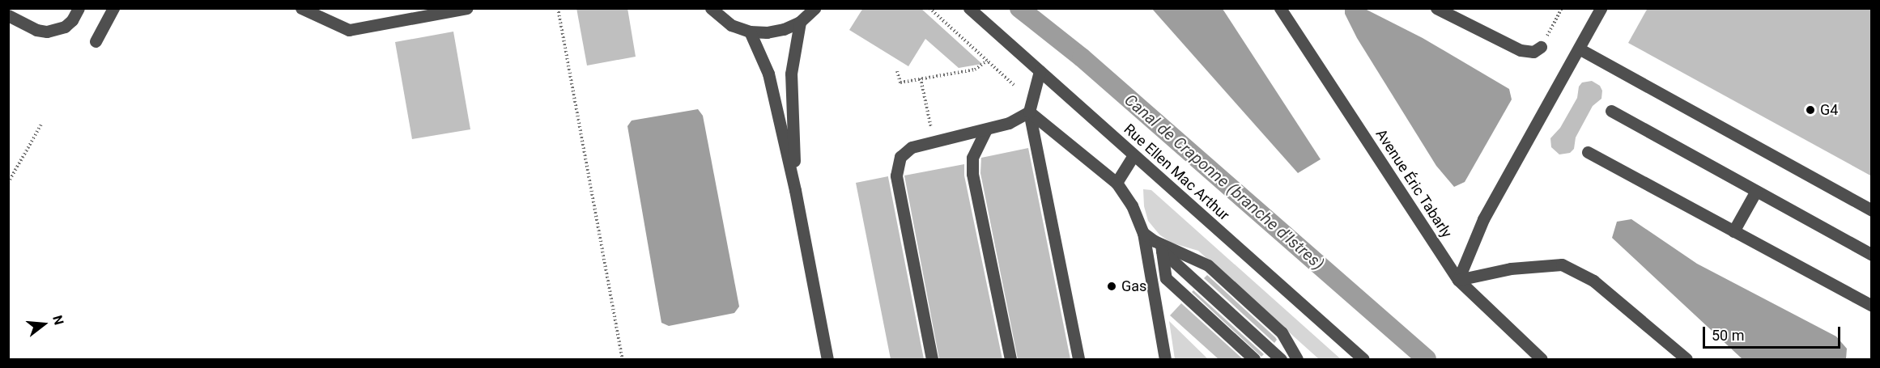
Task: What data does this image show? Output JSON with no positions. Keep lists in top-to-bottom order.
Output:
{
  "streets": {
    "street": ["Rue Ellen Mac Arthur", "Avenue Éric Tabarly"]
  },
  "water": ["Canal de Craponne (branche d'Istres)"],
  "places": ["G4", "Gas"],
  "scale_bar": "50 m",
  "north": "right"
}
